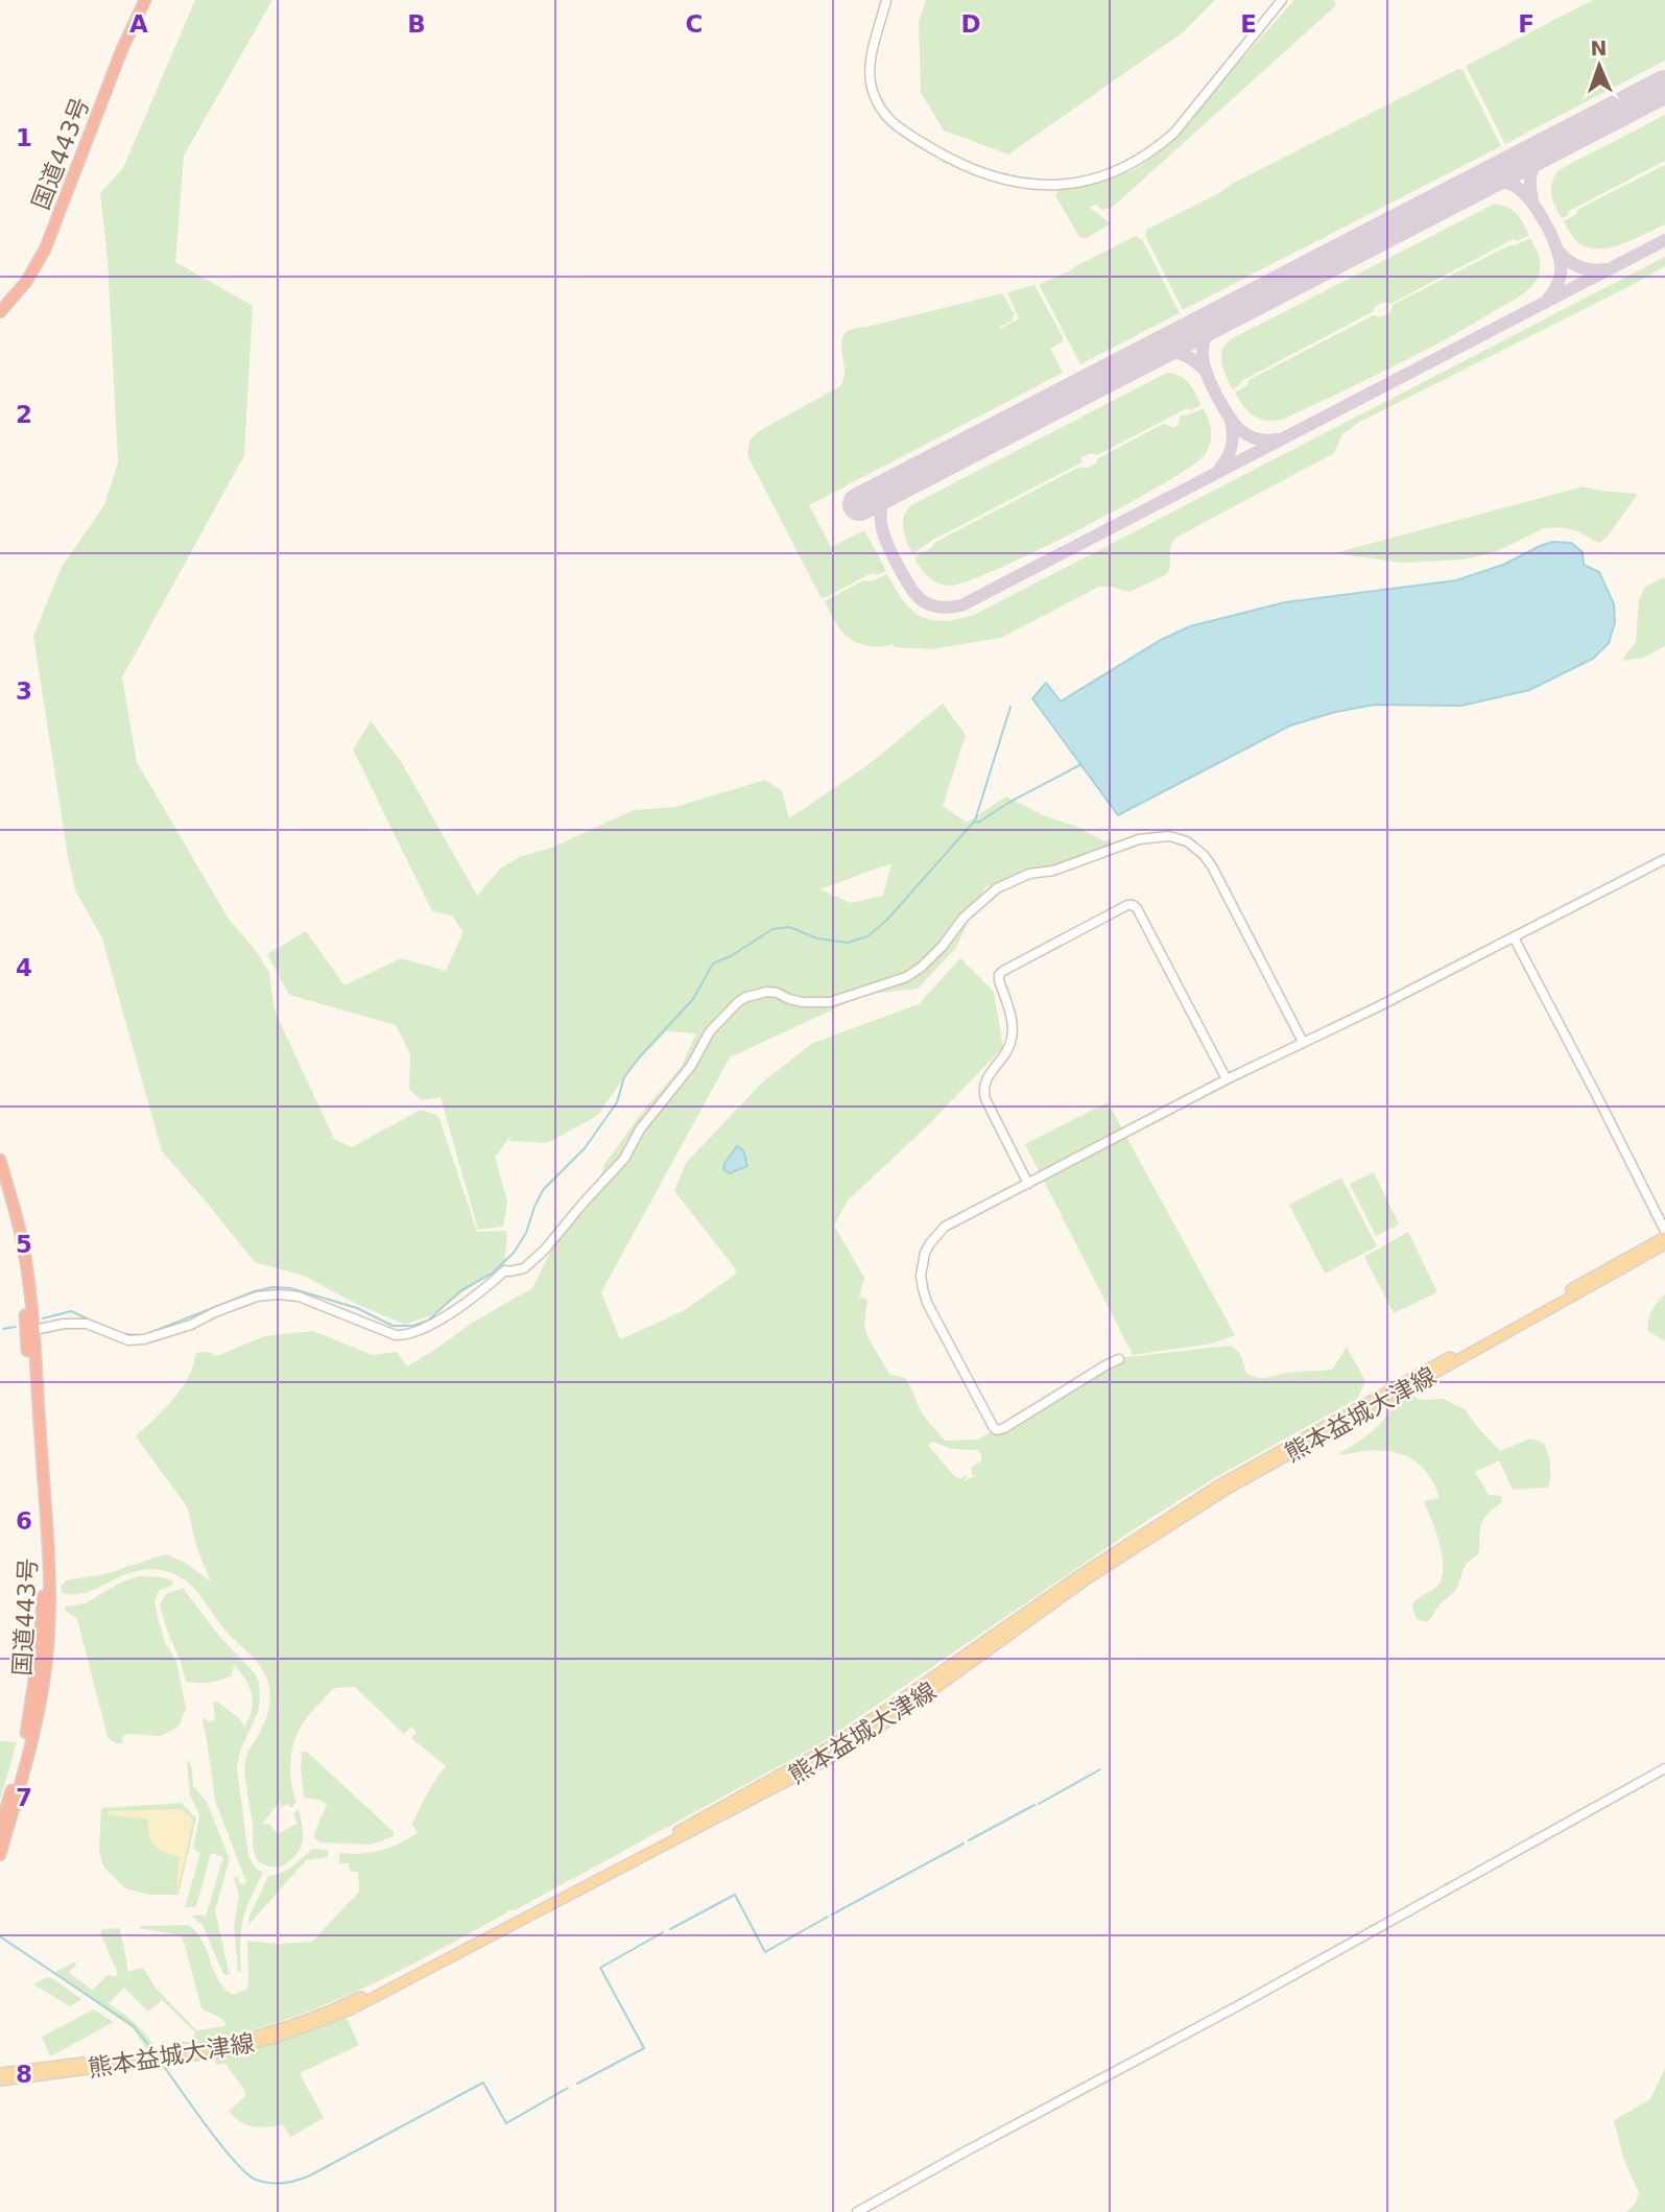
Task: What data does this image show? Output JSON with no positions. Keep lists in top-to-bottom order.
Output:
{
  "streets": {
    "highway": ["国道443号"],
    "main road": ["熊本益城大津線"]
  },
  "north": "top",
  "grid": {
    "columns": [
      "A",
      "B",
      "C",
      "D",
      "E",
      "F"
    ],
    "rows": [
      "1",
      "2",
      "3",
      "4",
      "5",
      "6",
      "7",
      "8"
    ]
  }
}
